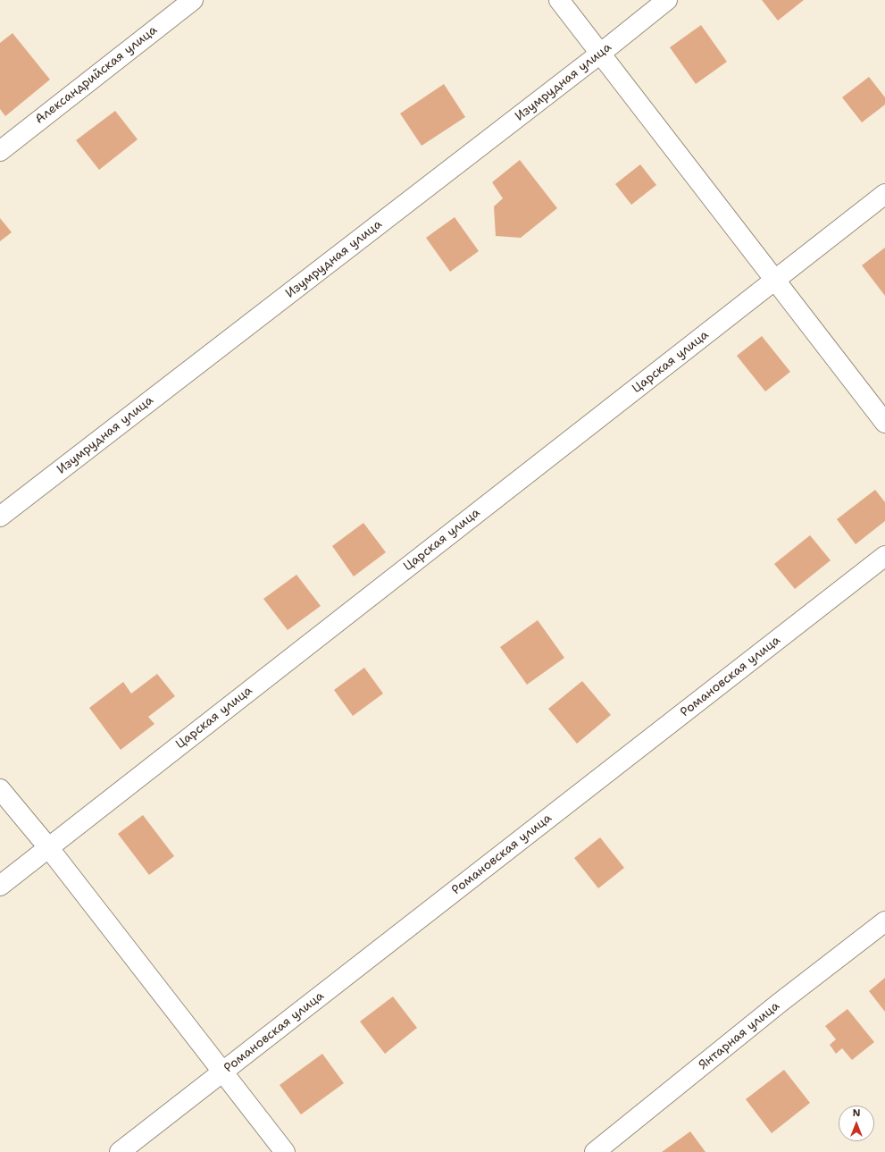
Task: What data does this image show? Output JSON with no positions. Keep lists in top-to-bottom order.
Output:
{
  "streets": {
    "street": [
      "Александрийская улица",
      "Изумрудная улица",
      "Царская улица",
      "Романовская улица",
      "Янтарная улица"
    ]
  },
  "north": "top"
}
